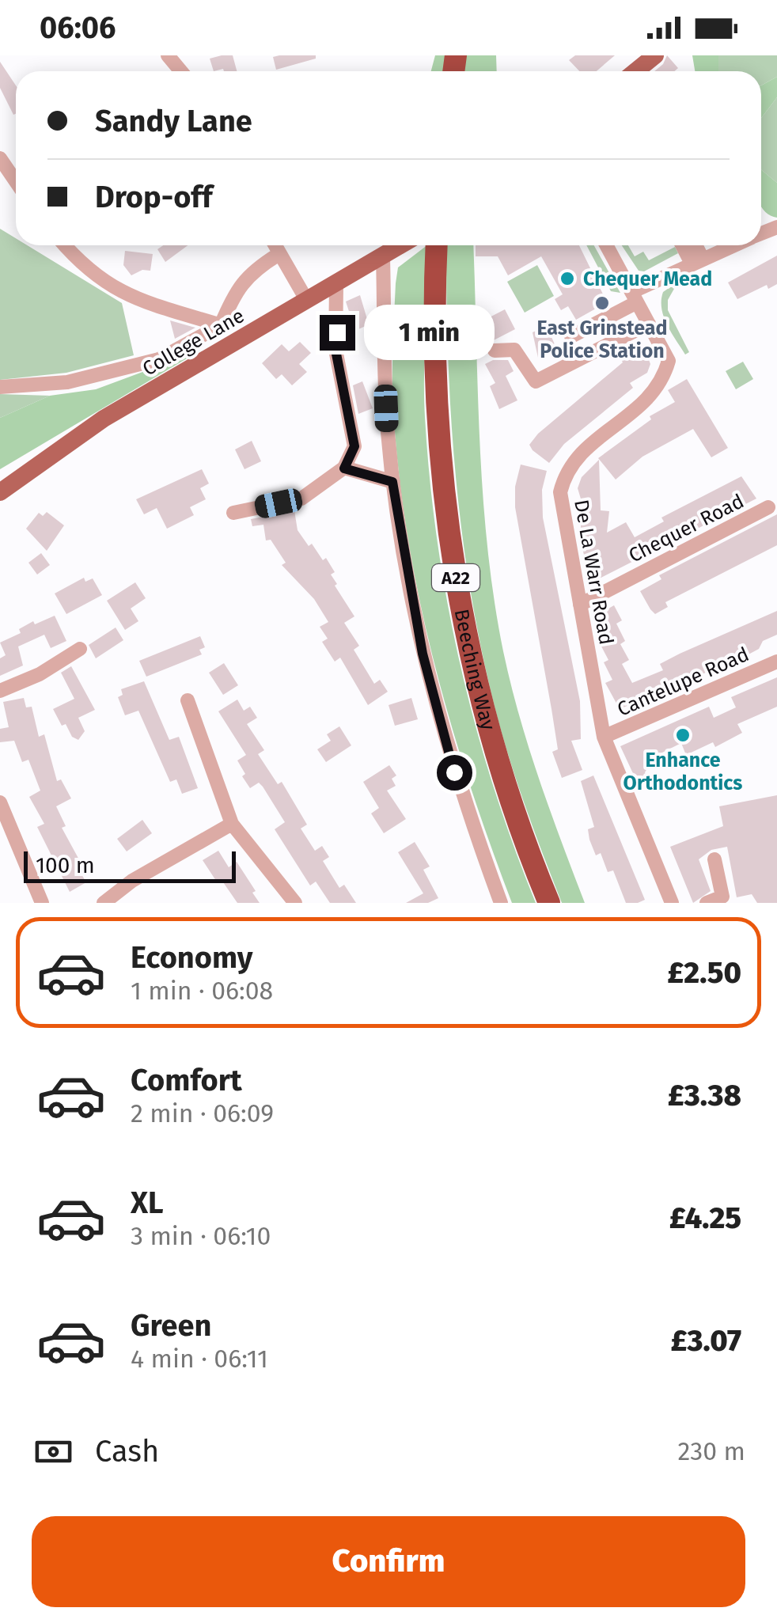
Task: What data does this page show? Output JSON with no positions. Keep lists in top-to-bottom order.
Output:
{
  "streets": {
    "highway": ["A22", "Beeching Way"],
    "main road": ["College Lane"],
    "street": ["Chequer Road", "De La Warr Road", "Cantelupe Road"]
  },
  "crossings": [
    ["Chequer Road", "De La Warr Road"],
    ["De La Warr Road", "Cantelupe Road"]
  ],
  "places": ["Chequer Mead", "East Grinstead Police Station", "Enhance Orthodontics"],
  "scale_bar": "100 m",
  "page": {
    "status": "06:06",
    "banner": ["Sandy Lane", "Drop-off"],
    "bubble": "1 min",
    "scale": "100 m",
    "list": [
      {
        "name": "Economy",
        "note": "1 min · 06:08",
        "value": "£2.50"
      },
      {
        "name": "Comfort",
        "note": "2 min · 06:09",
        "value": "£3.38"
      },
      {
        "name": "XL",
        "note": "3 min · 06:10",
        "value": "£4.25"
      },
      {
        "name": "Green",
        "note": "4 min · 06:11",
        "value": "£3.07"
      }
    ],
    "pay": ["Cash", "230 m"],
    "buttons": "Confirm"
  }
}
